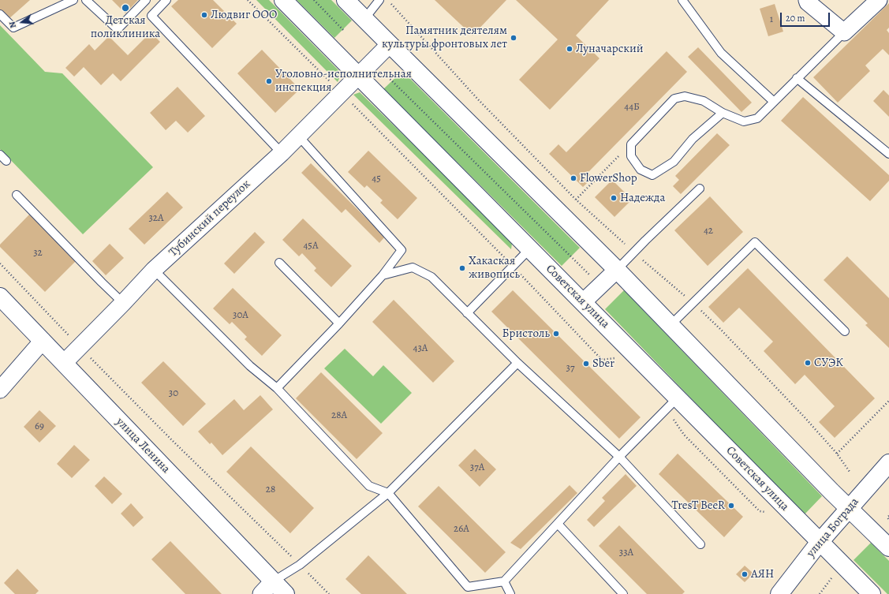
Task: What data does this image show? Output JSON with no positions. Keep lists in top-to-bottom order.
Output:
{
  "streets": {
    "main road": ["Советская улица", "улица Ленина", "улица Бограда"],
    "street": ["Тубинский переулок"]
  },
  "crossings": [
    ["Тубинский переулок", "Советская улица"],
    ["Тубинский переулок", "улица Ленина"],
    ["Советская улица", "улица Бограда"]
  ],
  "places": [
    "Детская поликлиника",
    "Людвиг ООО",
    "Памятник деятелям культуры фронтовых лет",
    "Луначарский",
    "Уголовно-исполнительная инспекция",
    "FlowerShop",
    "Надежда",
    "Хакаская живопись",
    "Бристоль",
    "СУЭК",
    "Sber",
    "TresT BeeR",
    "АЯН"
  ],
  "house_numbers": [
    "1",
    "44Б",
    "45",
    "32А",
    "42",
    "45А",
    "32",
    "30А",
    "43А",
    "37",
    "30",
    "28А",
    "69",
    "37А",
    "28",
    "26А",
    "33А"
  ],
  "scale_bar": "20 m",
  "north": "left"
}
